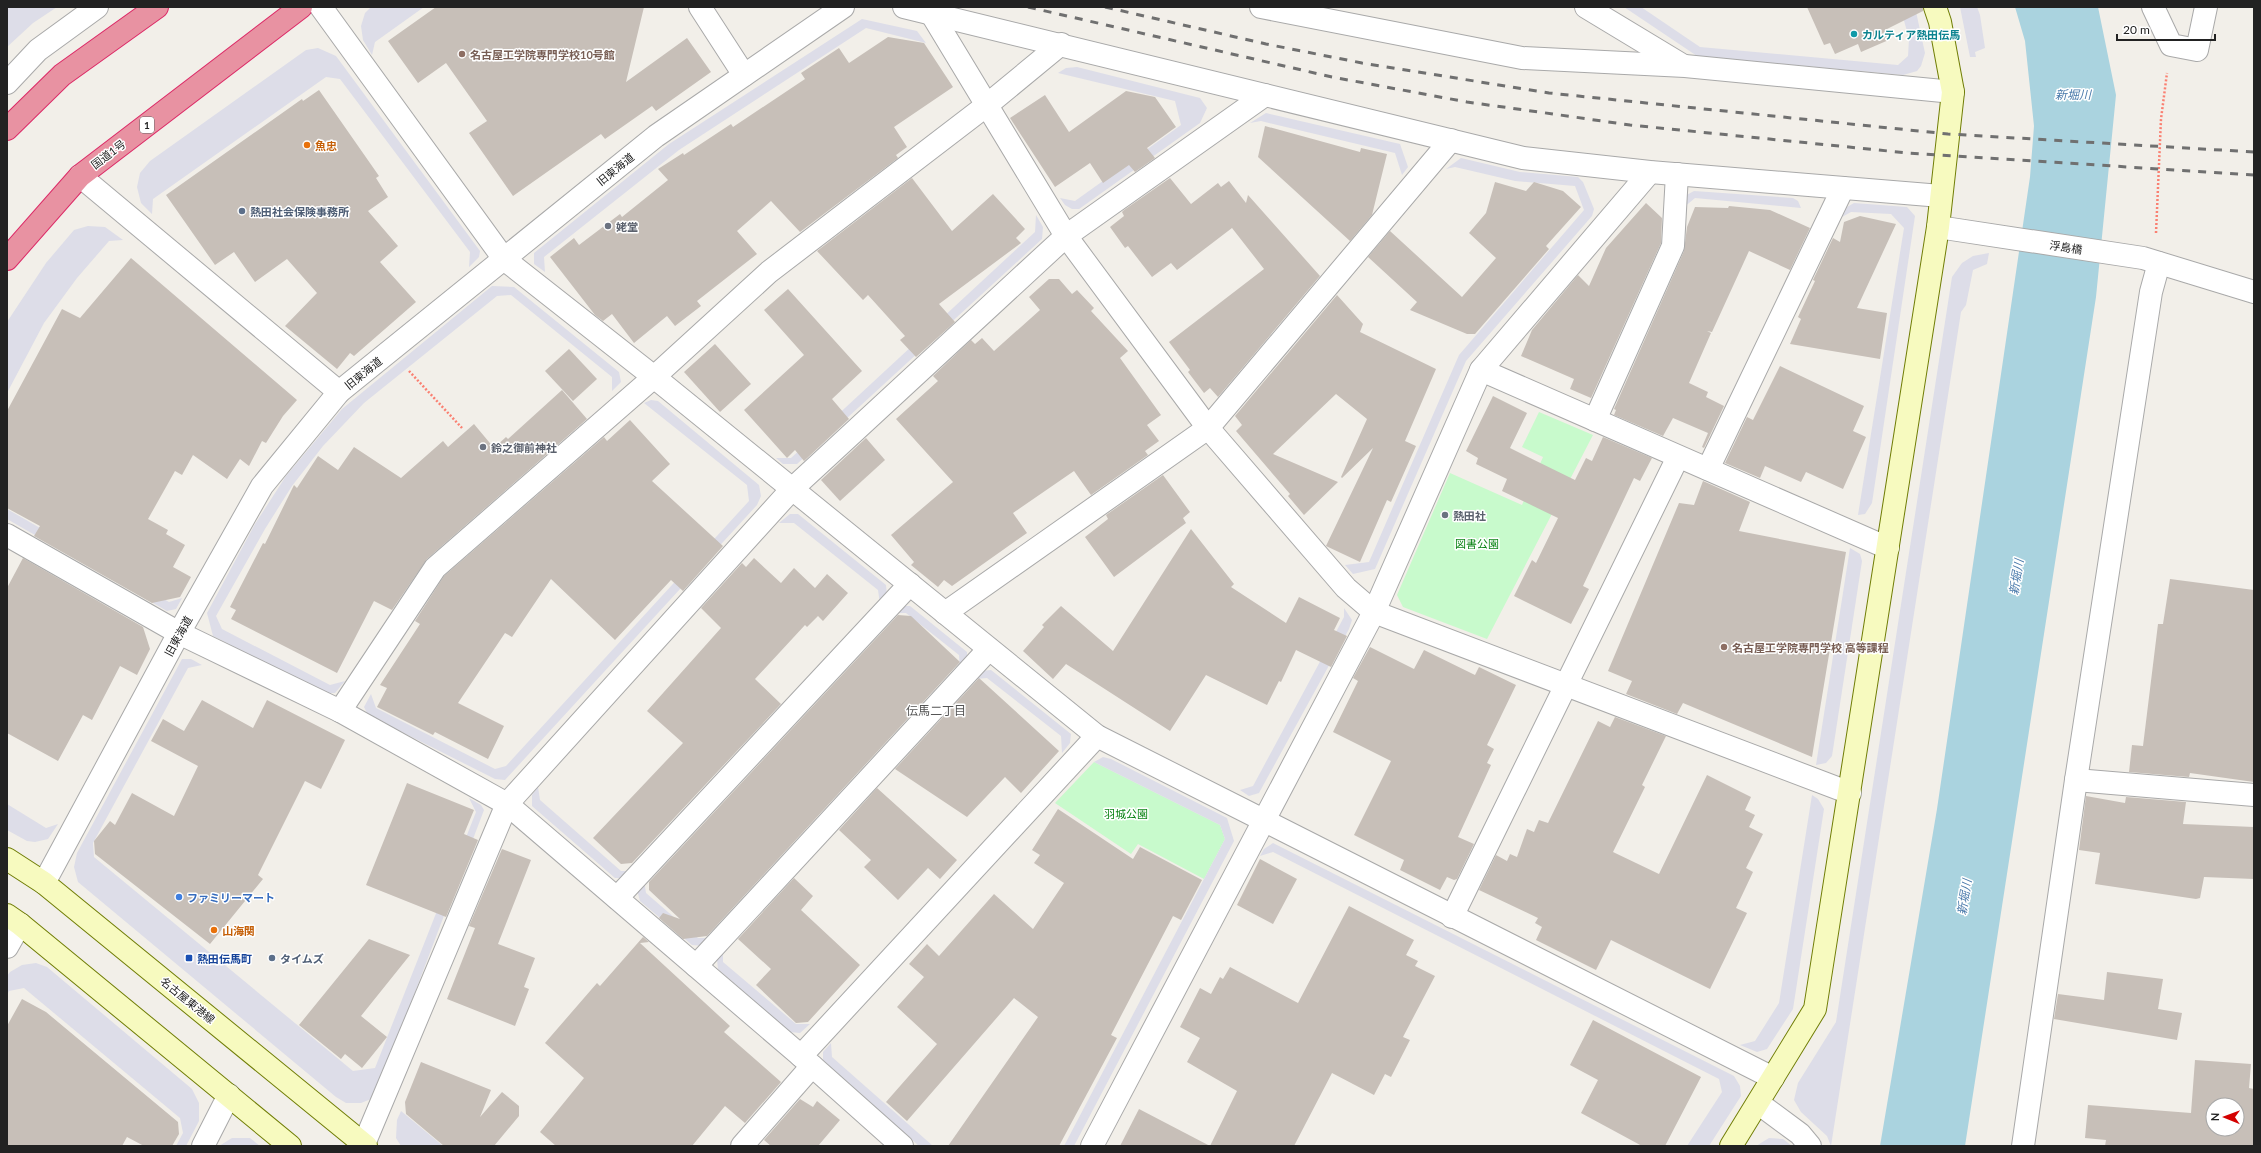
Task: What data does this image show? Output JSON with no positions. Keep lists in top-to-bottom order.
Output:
{
  "streets": {
    "highway": ["1", "国道1号"],
    "street": ["旧東海道", "浮島橋", "名古屋東港線"]
  },
  "crossings": [
    ["旧東海道", "名古屋東港線"]
  ],
  "districts": ["伝馬二丁目"],
  "water": ["新堀川"],
  "parks": ["図書公園", "羽城公園"],
  "places": {
    "other": [
      "カルティア熱田伝馬",
      "名古屋工学院専門学校10号館",
      "魚忠",
      "熱田社会保険事務所",
      "姥堂",
      "鈴之御前神社",
      "熱田社",
      "名古屋工学院専門学校 高等課程",
      "ファミリーマート",
      "山海関",
      "タイムズ"
    ],
    "transit": ["熱田伝馬町"]
  },
  "scale_bar": "20 m",
  "north": "left"
}
